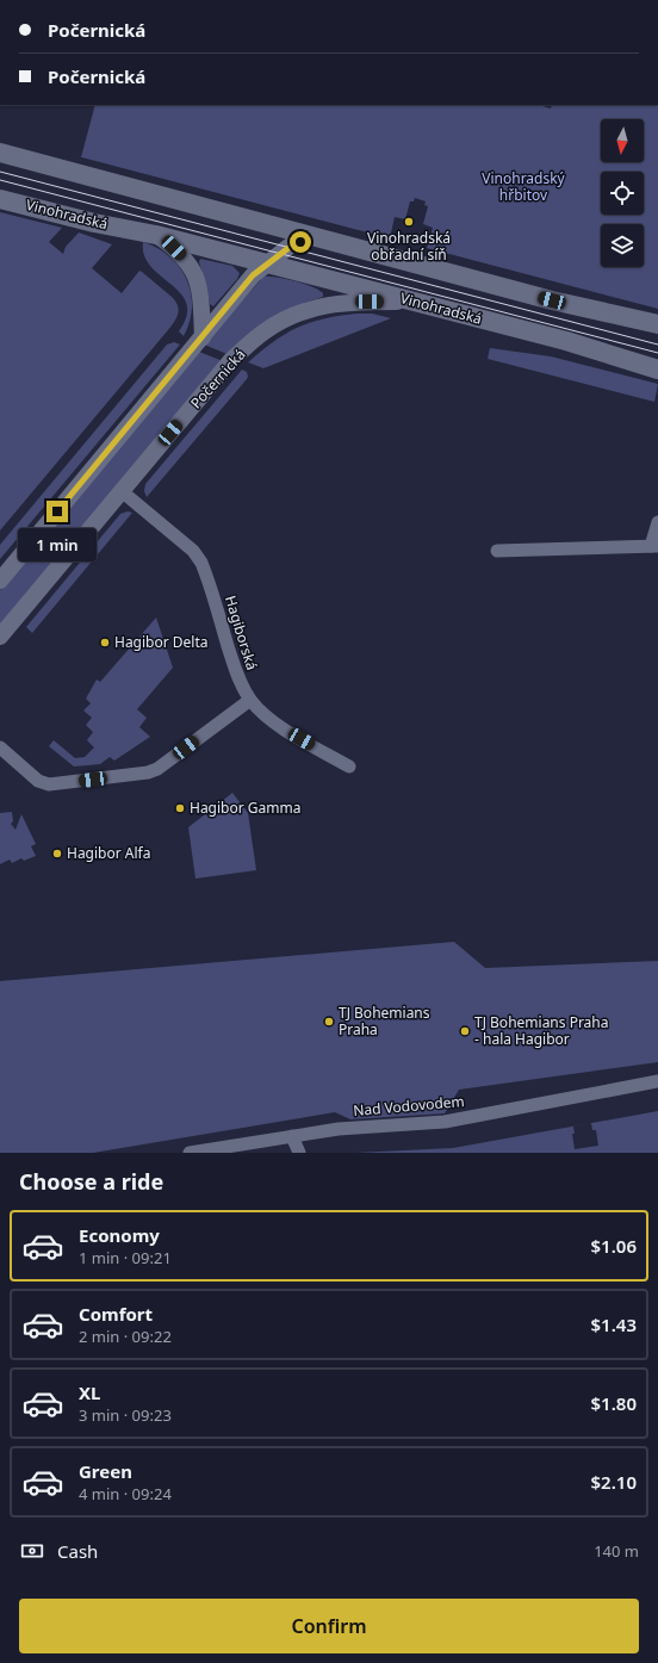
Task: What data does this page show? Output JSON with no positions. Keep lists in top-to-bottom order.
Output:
{
  "streets": {
    "main road": ["Vinohradská"],
    "street": ["Počernická", "Hagiborská", "Nad Vodovodem"]
  },
  "crossings": [
    ["Vinohradská", "Počernická"],
    ["Počernická", "Hagiborská"]
  ],
  "parks": ["Vinohradský hřbitov"],
  "places": [
    "Vinohradská obřadní síň",
    "Hagibor Delta",
    "Hagibor Gamma",
    "Hagibor Alfa",
    "TJ Bohemians Praha",
    "TJ Bohemians Praha - hala Hagibor"
  ],
  "north": "bottom",
  "page": {
    "banner": ["Počernická", "Počernická"],
    "bubble": "1 min",
    "heading": "Choose a ride",
    "list": [
      {
        "name": "Economy",
        "note": "1 min · 09:21",
        "value": "$1.06"
      },
      {
        "name": "Comfort",
        "note": "2 min · 09:22",
        "value": "$1.43"
      },
      {
        "name": "XL",
        "note": "3 min · 09:23",
        "value": "$1.80"
      },
      {
        "name": "Green",
        "note": "4 min · 09:24",
        "value": "$2.10"
      }
    ],
    "pay": ["Cash", "140 m"],
    "buttons": "Confirm"
  }
}
